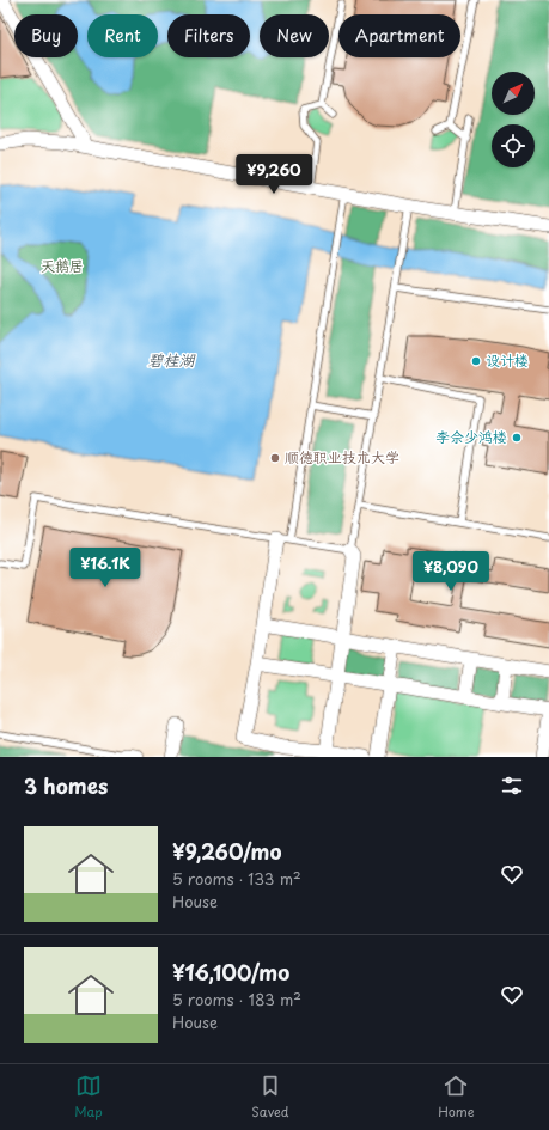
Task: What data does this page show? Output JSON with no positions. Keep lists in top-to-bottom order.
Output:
{
  "water": ["碧桂湖"],
  "parks": ["天鹅居"],
  "places": ["设计楼", "李佘少鸿楼", "顺德职业技术大学"],
  "north": "top right",
  "page": {
    "chip": [
      "Buy",
      "Rent",
      "Filters",
      "New",
      "Apartment"
    ],
    "price": ["¥9,260", "¥16.1K", "¥8,090"],
    "heading": "3 homes",
    "list": [
      {
        "name": "¥9,260/mo",
        "note": "5 rooms · 133 m² · House"
      },
      {
        "name": "¥16,100/mo",
        "note": "5 rooms · 183 m² · House"
      }
    ],
    "tabs": ["Map", "Saved", "Home"]
  }
}
